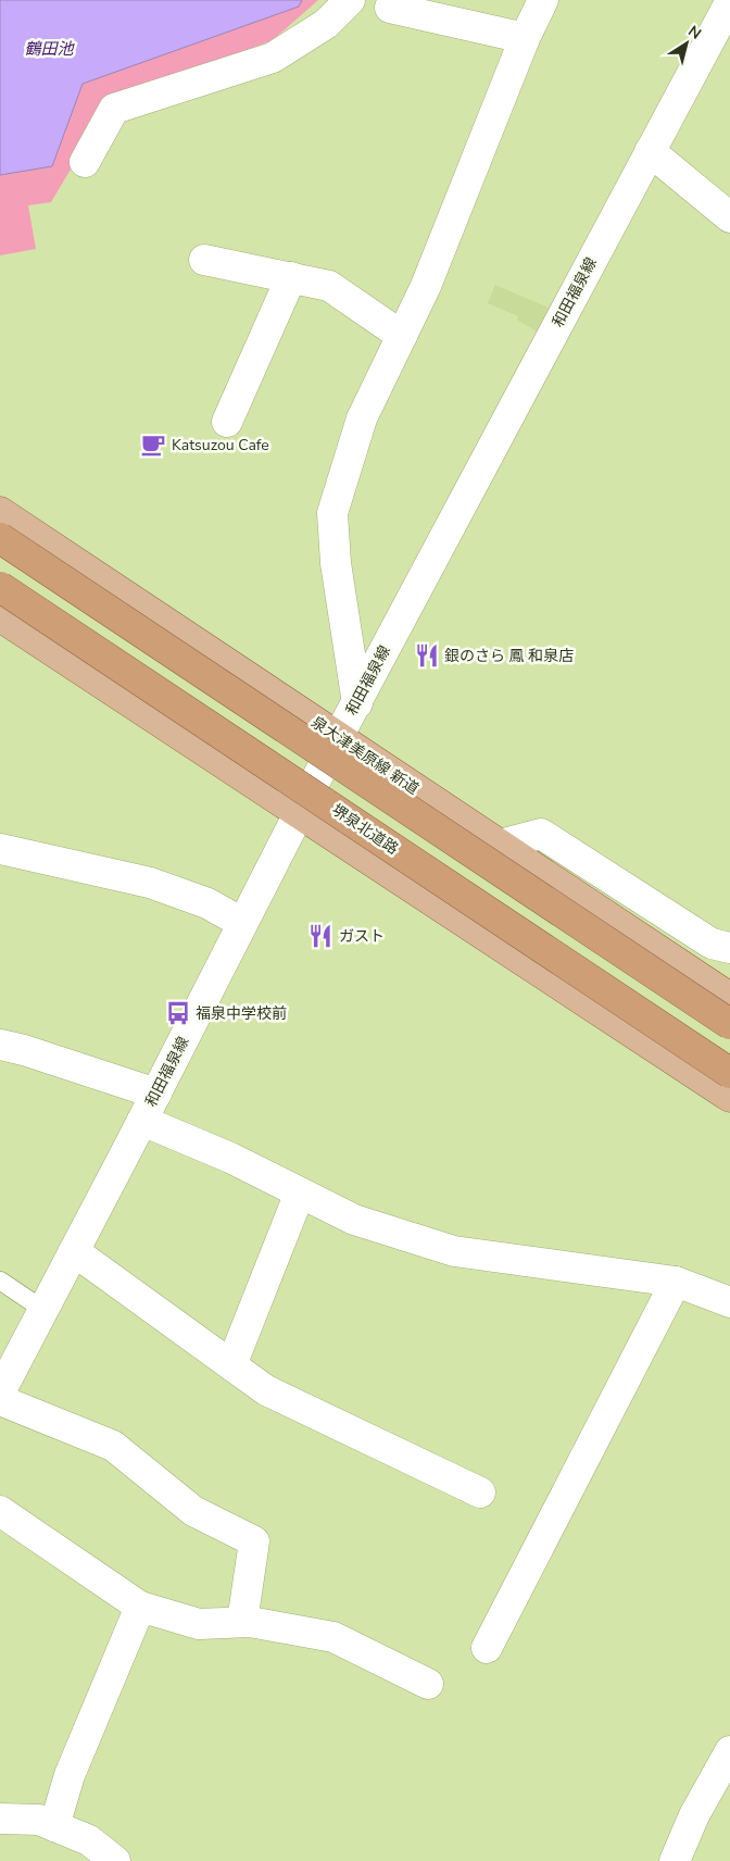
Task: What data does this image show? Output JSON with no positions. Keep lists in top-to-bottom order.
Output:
{
  "streets": {
    "highway": ["堺泉北道路"],
    "main road": ["泉大津美原線 新道"],
    "street": ["和田福泉線"]
  },
  "crossings": [
    ["和田福泉線", "泉大津美原線 新道"]
  ],
  "water": ["鶴田池"],
  "places": {
    "cafe": ["Katsuzou Cafe"],
    "restaurant": ["銀のさら 鳳 和泉店", "ガスト"],
    "bus stop": ["福泉中学校前"]
  },
  "north": "top right"
}
